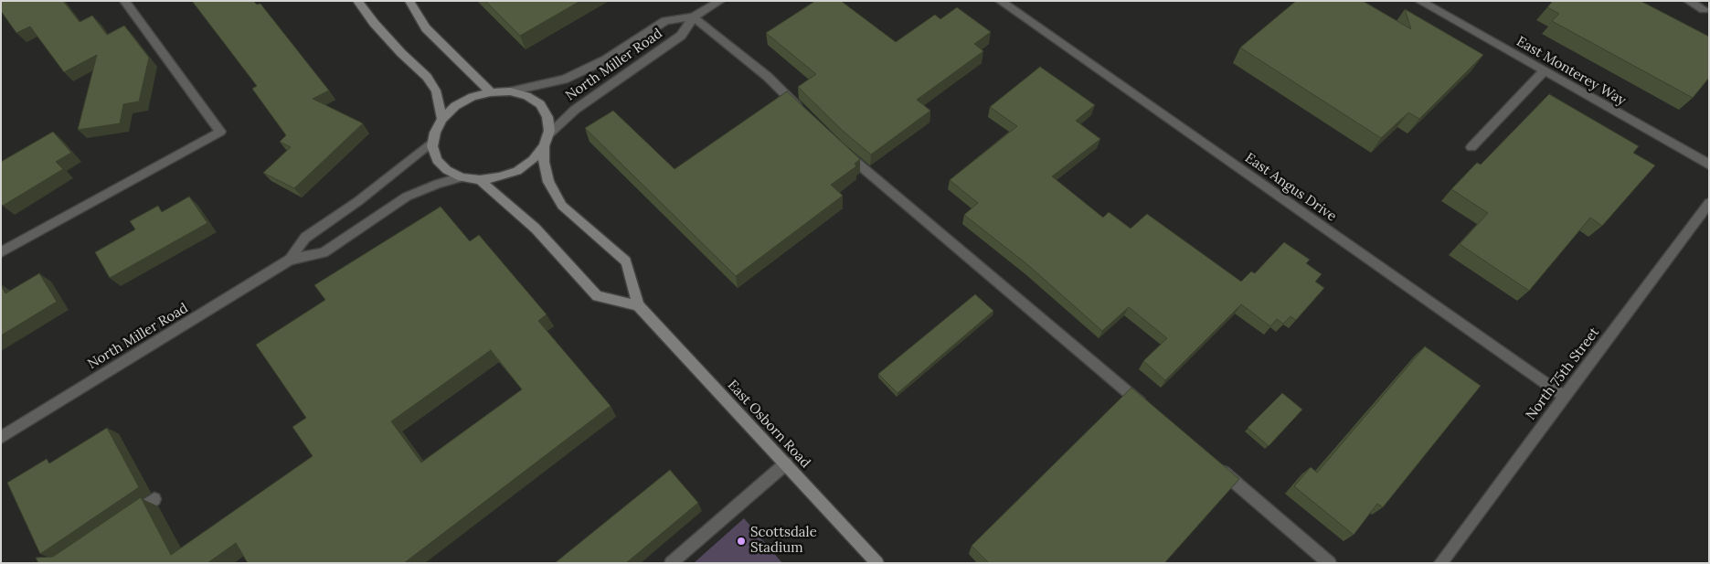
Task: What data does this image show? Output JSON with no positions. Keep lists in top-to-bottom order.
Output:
{
  "streets": {
    "main road": ["East Osborn Road"],
    "street": [
      "North Miller Road",
      "East Monterey Way",
      "East Angus Drive",
      "North 75th Street"
    ]
  },
  "crossings": [
    ["North Miller Road", "East Osborn Road"],
    ["East Angus Drive", "North 75th Street"]
  ],
  "places": ["Scottsdale Stadium"]
}
